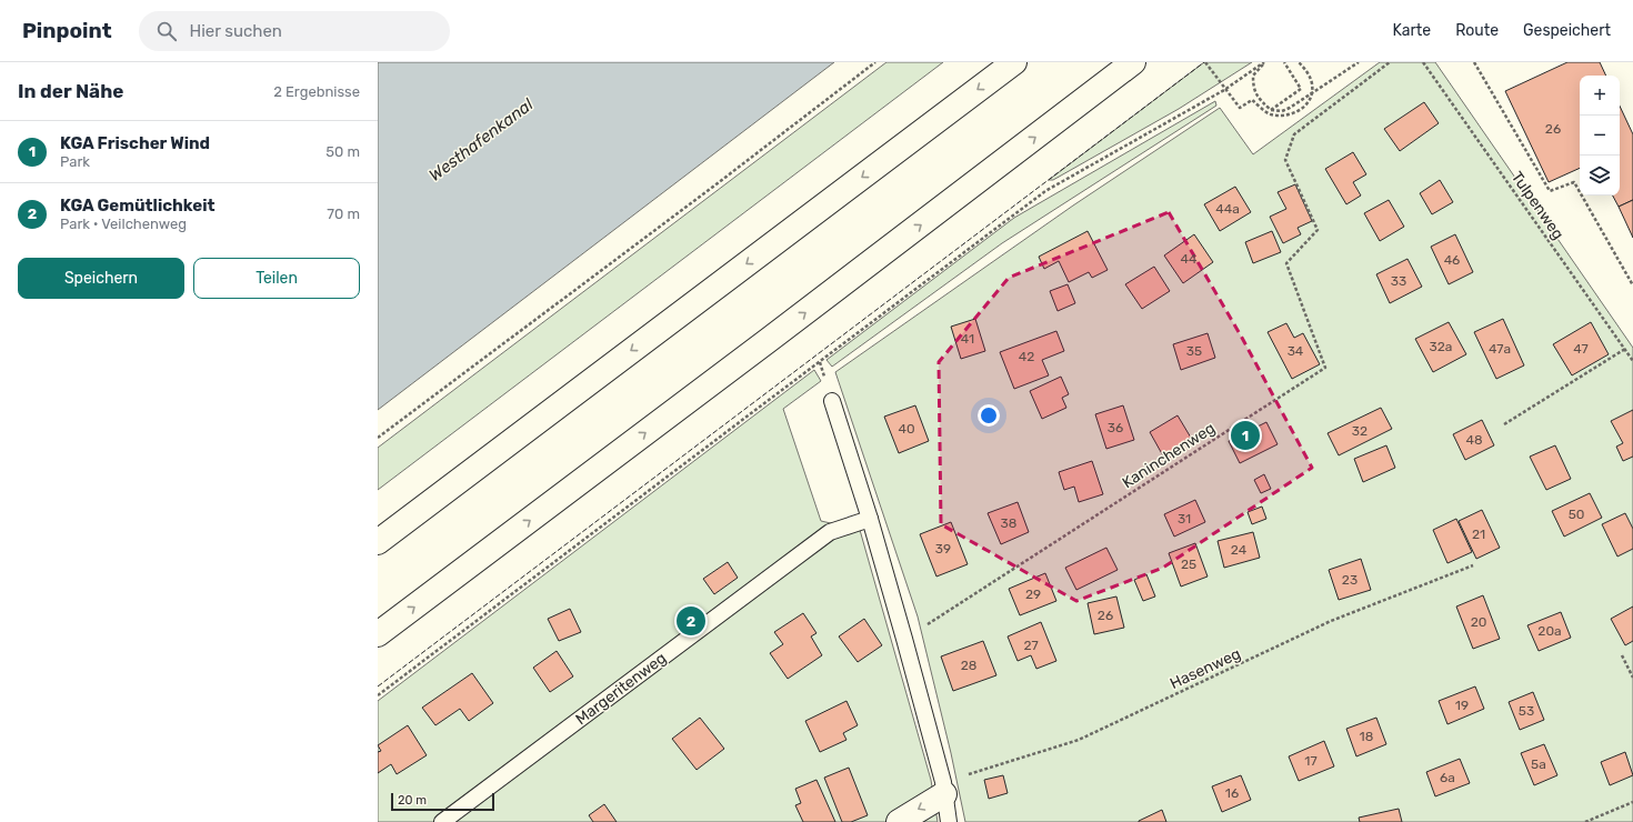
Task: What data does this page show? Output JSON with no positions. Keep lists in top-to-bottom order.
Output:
{
  "streets": {
    "lane": ["Margeritenweg"],
    "path": ["Tulpenweg", "Kaninchenweg", "Hasenweg"]
  },
  "water": ["Westhafenkanal"],
  "house_numbers": [
    "26",
    "44a",
    "44",
    "46",
    "33",
    "41",
    "32a",
    "47a",
    "47",
    "35",
    "34",
    "42",
    "36",
    "40",
    "32",
    "48",
    "50",
    "31",
    "38",
    "21",
    "39",
    "24",
    "25",
    "23",
    "29",
    "26",
    "20",
    "20a",
    "27",
    "28",
    "19",
    "53",
    "18",
    "17",
    "5a",
    "6a",
    "16"
  ],
  "scale_bar": "20 m",
  "page": {
    "header": "Pinpoint",
    "search": "Hier suchen",
    "nav": ["Karte", "Route", "Gespeichert"],
    "heading": ["In der Nähe", "2 Ergebnisse"],
    "map_buttons": ["+", "−"],
    "list": [
      {
        "mark": "1",
        "name": "KGA Frischer Wind",
        "note": "Park",
        "value": "50 m"
      },
      {
        "mark": "2",
        "name": "KGA Gemütlichkeit",
        "note": "Park · Veilchenweg",
        "value": "70 m"
      }
    ],
    "buttons": ["Speichern", "Teilen"],
    "pins": ["1", "2"],
    "scale": "20 m"
  }
}
